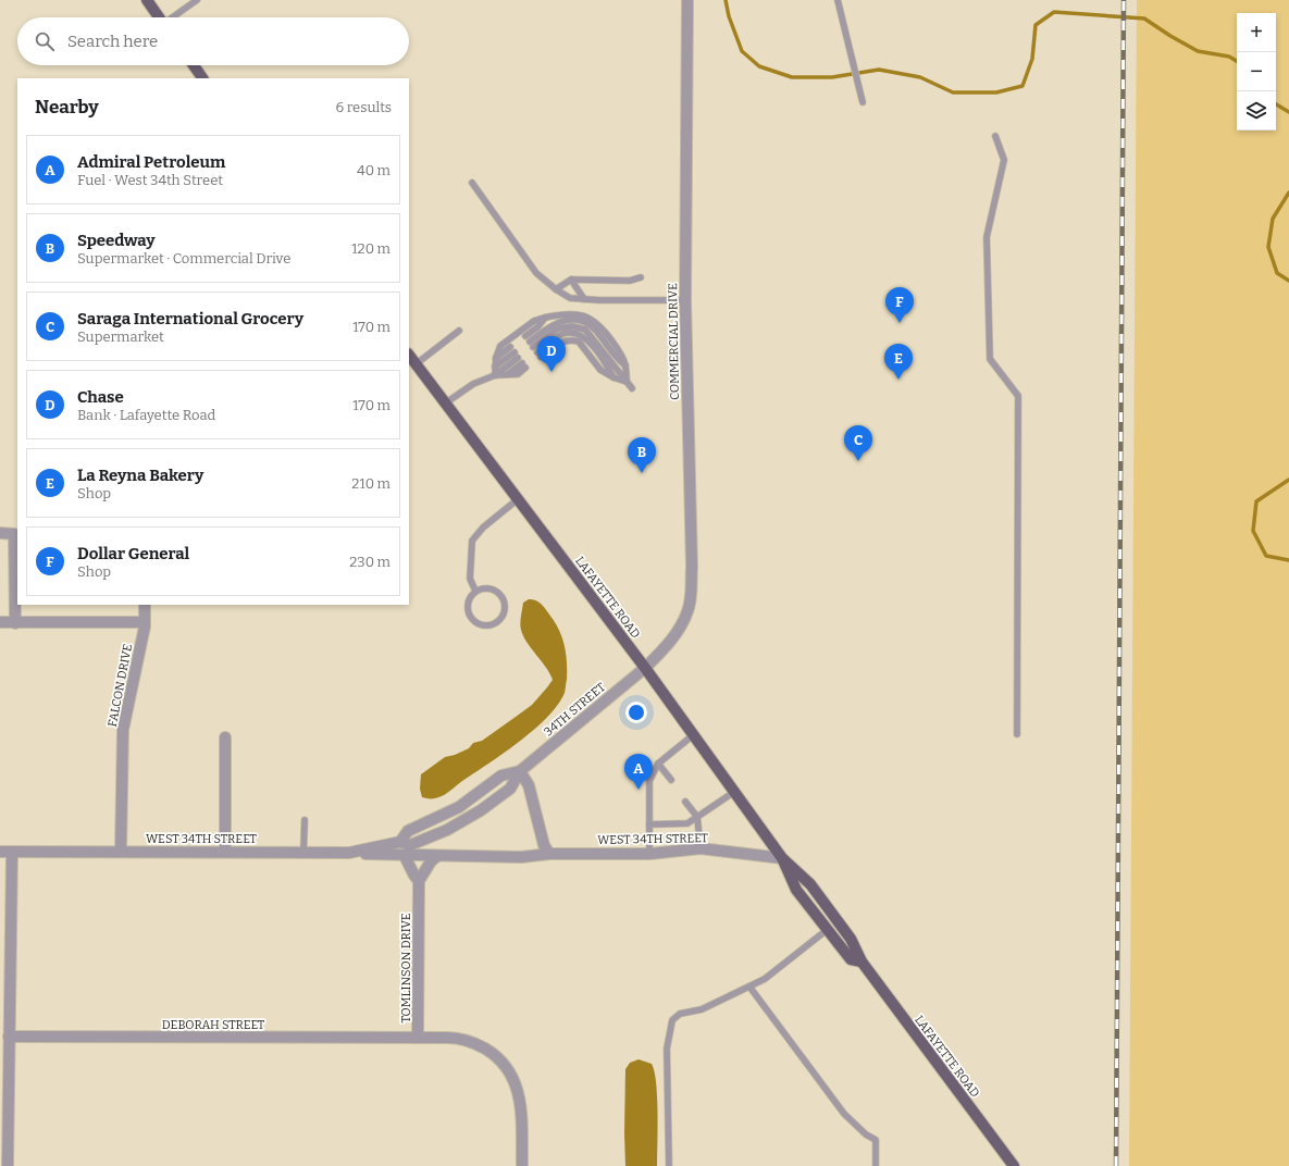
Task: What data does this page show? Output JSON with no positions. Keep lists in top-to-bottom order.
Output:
{
  "streets": {
    "main road": ["LAFAYETTE ROAD"],
    "street": [
      "COMMERCIAL DRIVE",
      "FALCON DRIVE",
      "34TH STREET",
      "WEST 34TH STREET",
      "TOMLINSON DRIVE",
      "DEBORAH STREET"
    ]
  },
  "crossings": [
    ["COMMERCIAL DRIVE", "LAFAYETTE ROAD"],
    ["COMMERCIAL DRIVE", "34TH STREET"],
    ["LAFAYETTE ROAD", "34TH STREET"],
    ["LAFAYETTE ROAD", "WEST 34TH STREET"],
    ["FALCON DRIVE", "WEST 34TH STREET"],
    ["34TH STREET", "WEST 34TH STREET"],
    ["WEST 34TH STREET", "TOMLINSON DRIVE"],
    ["TOMLINSON DRIVE", "DEBORAH STREET"]
  ],
  "page": {
    "map_buttons": ["+", "−"],
    "search": "Search here",
    "heading": ["Nearby", "6 results"],
    "list": [
      {
        "mark": "A",
        "name": "Admiral Petroleum",
        "note": "Fuel · West 34th Street",
        "value": "40 m"
      },
      {
        "mark": "B",
        "name": "Speedway",
        "note": "Supermarket · Commercial Drive",
        "value": "120 m"
      },
      {
        "mark": "C",
        "name": "Saraga International Grocery",
        "note": "Supermarket",
        "value": "170 m"
      },
      {
        "mark": "D",
        "name": "Chase",
        "note": "Bank · Lafayette Road",
        "value": "170 m"
      },
      {
        "mark": "E",
        "name": "La Reyna Bakery",
        "note": "Shop",
        "value": "210 m"
      },
      {
        "mark": "F",
        "name": "Dollar General",
        "note": "Shop",
        "value": "230 m"
      }
    ],
    "pins": [
      "F",
      "D",
      "E",
      "C",
      "B",
      "A"
    ]
  }
}
